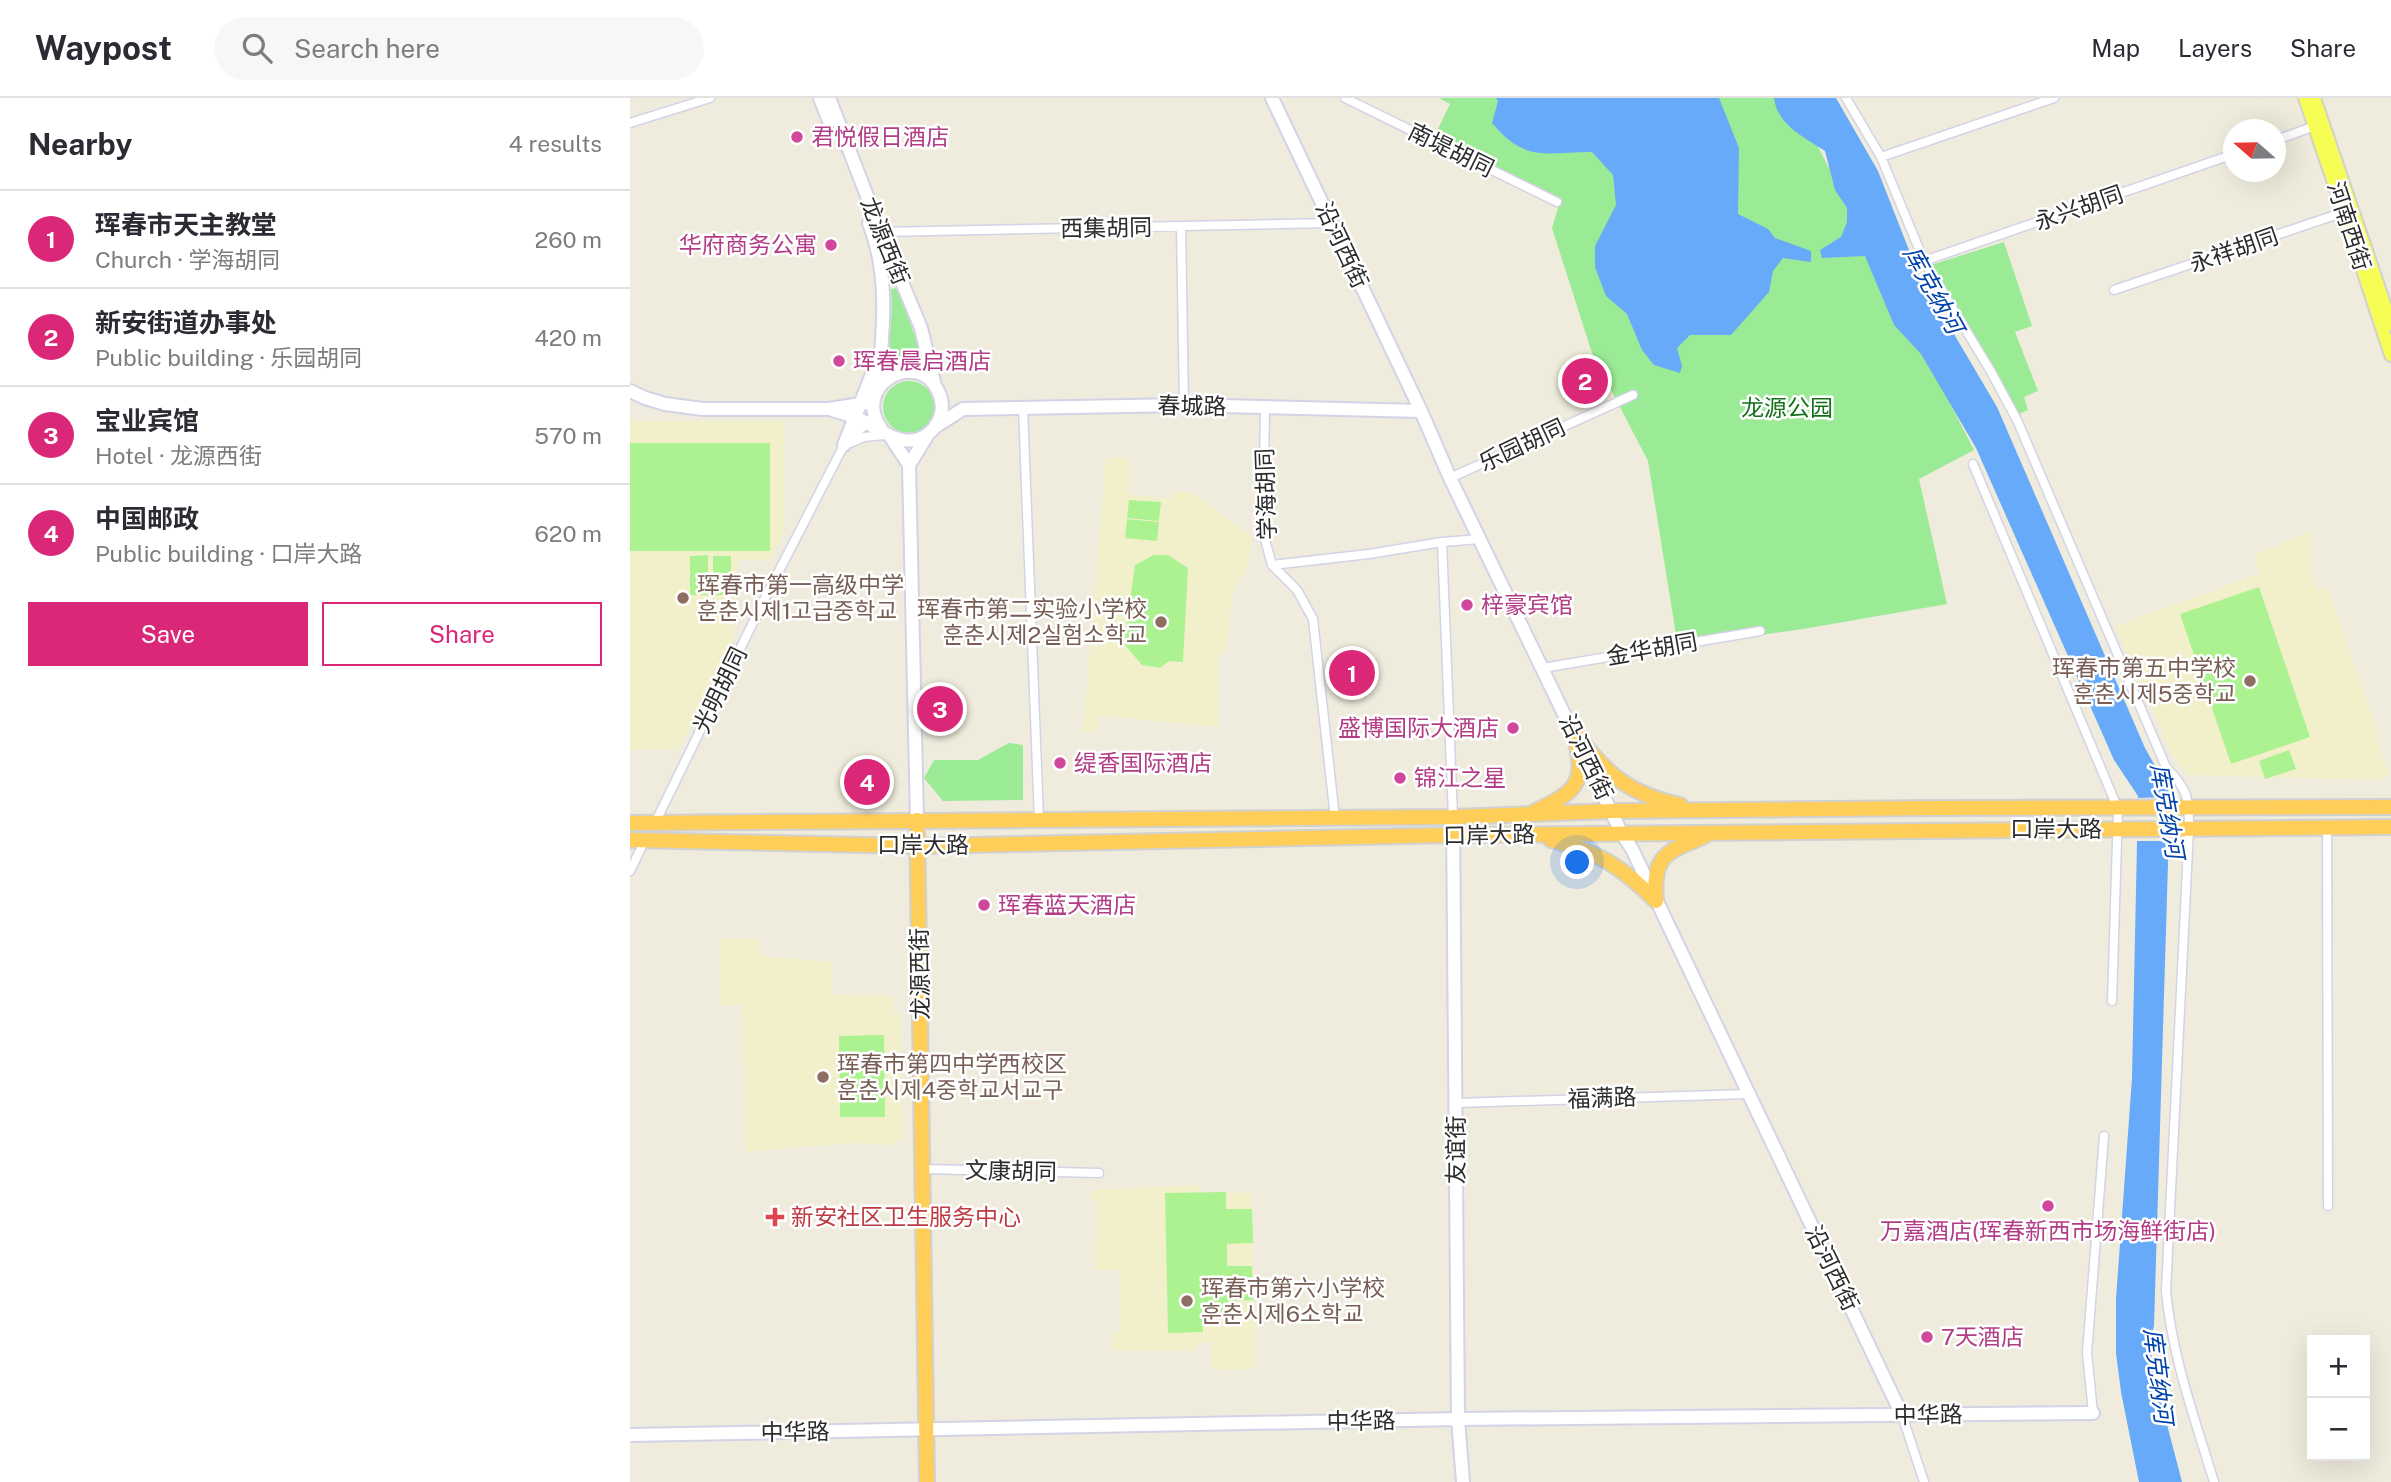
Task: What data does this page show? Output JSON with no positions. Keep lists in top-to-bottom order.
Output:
{
  "streets": {
    "highway": ["龙源西街", "口岸大路"],
    "main road": ["河南西街"],
    "street": [
      "南堤胡同",
      "永兴胡同",
      "西集胡同",
      "沿河西街",
      "永祥胡同",
      "春城路",
      "乐园胡同",
      "学海胡同",
      "金华胡同",
      "光明胡同",
      "福满路",
      "友谊街",
      "文康胡同",
      "中华路"
    ]
  },
  "crossings": [
    ["河南西街", "永祥胡同"],
    ["西集胡同", "龙源西街"],
    ["西集胡同", "沿河西街"],
    ["龙源西街", "口岸大路"],
    ["龙源西街", "文康胡同"],
    ["龙源西街", "中华路"],
    ["沿河西街", "春城路"],
    ["沿河西街", "乐园胡同"],
    ["沿河西街", "金华胡同"],
    ["沿河西街", "口岸大路"],
    ["沿河西街", "福满路"],
    ["沿河西街", "中华路"],
    ["春城路", "学海胡同"],
    ["学海胡同", "口岸大路"],
    ["光明胡同", "口岸大路"],
    ["口岸大路", "友谊街"],
    ["福满路", "友谊街"],
    ["友谊街", "中华路"]
  ],
  "water": ["库克纳河"],
  "parks": ["龙源公园"],
  "places": {
    "other": [
      "君悦假日酒店",
      "华府商务公寓",
      "珲春晨启酒店",
      "珲春市第一高级中学 훈춘시제1고급중학교",
      "梓豪宾馆",
      "珲春市第二实验小学校 훈춘시제2실험소학교",
      "珲春市第五中学校 훈춘시제5중학교",
      "盛博国际大酒店",
      "缇香国际酒店",
      "锦江之星",
      "珲春蓝天酒店",
      "珲春市第四中学西校区 훈춘시제4중학교서교구",
      "万嘉酒店(珲春新西市场海鲜街店)",
      "珲春市第六小学校 훈춘시제6소학교",
      "7天酒店"
    ],
    "health": ["新安社区卫生服务中心"]
  },
  "north": "left",
  "page": {
    "header": "Waypost",
    "search": "Search here",
    "nav": ["Map", "Layers", "Share"],
    "heading": ["Nearby", "4 results"],
    "list": [
      {
        "mark": "1",
        "name": "珲春市天主教堂",
        "note": "Church · 学海胡同",
        "value": "260 m"
      },
      {
        "mark": "2",
        "name": "新安街道办事处",
        "note": "Public building · 乐园胡同",
        "value": "420 m"
      },
      {
        "mark": "3",
        "name": "宝业宾馆",
        "note": "Hotel · 龙源西街",
        "value": "570 m"
      },
      {
        "mark": "4",
        "name": "中国邮政",
        "note": "Public building · 口岸大路",
        "value": "620 m"
      }
    ],
    "pins": [
      "2",
      "1",
      "3",
      "4"
    ],
    "buttons": ["Save", "Share"],
    "map_buttons": ["+", "−"]
  }
}
